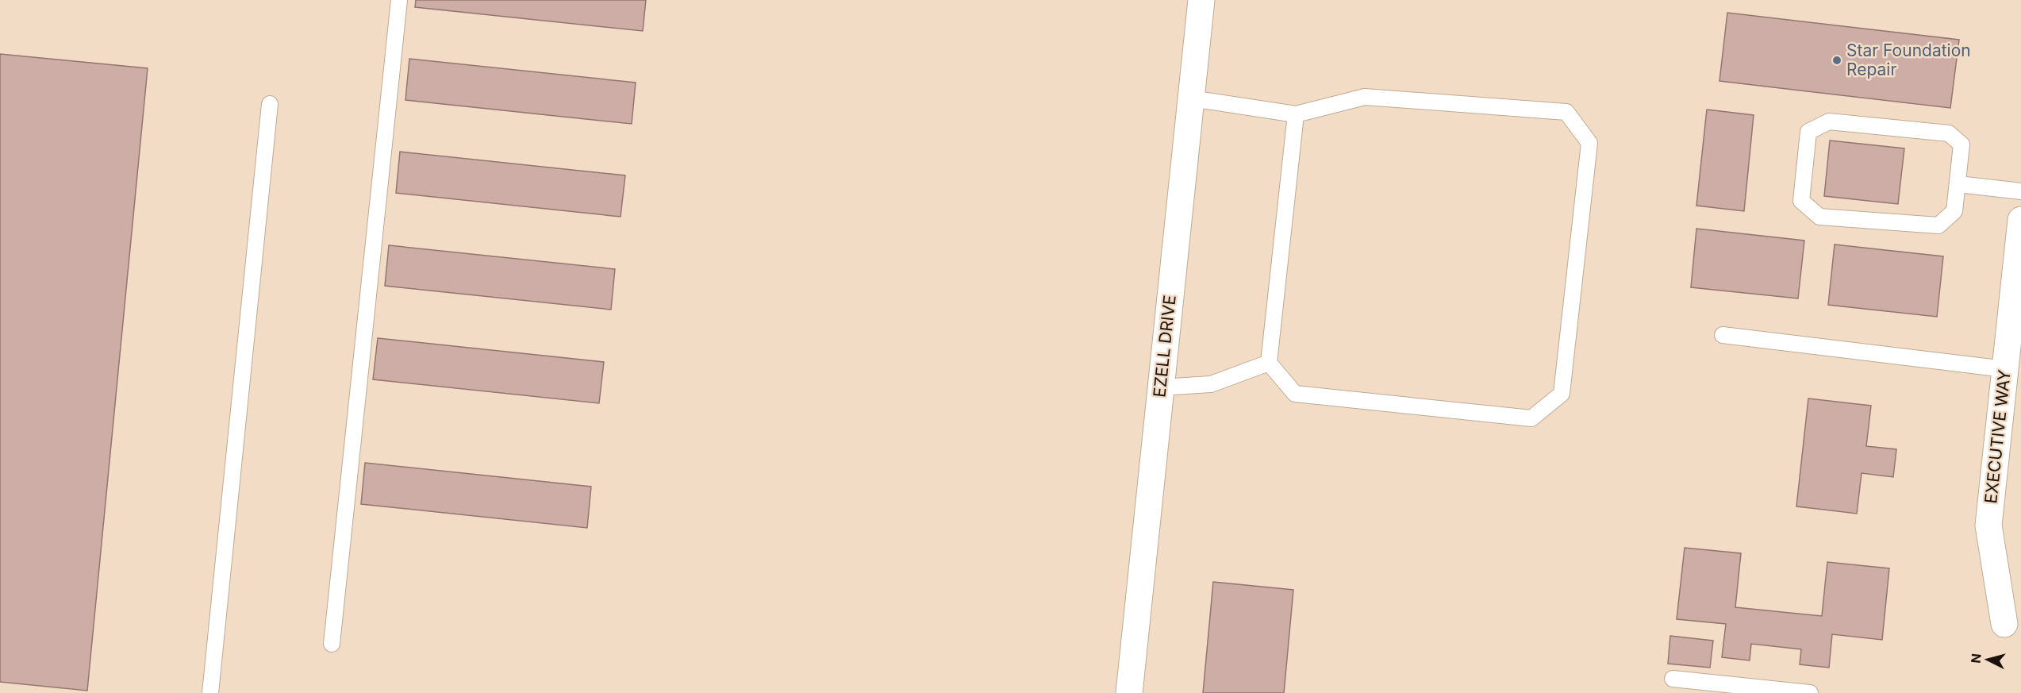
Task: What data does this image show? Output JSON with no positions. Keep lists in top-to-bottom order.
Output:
{
  "streets": {
    "street": ["EZELL DRIVE", "EXECUTIVE WAY"]
  },
  "places": ["Star Foundation Repair"],
  "north": "left"
}
